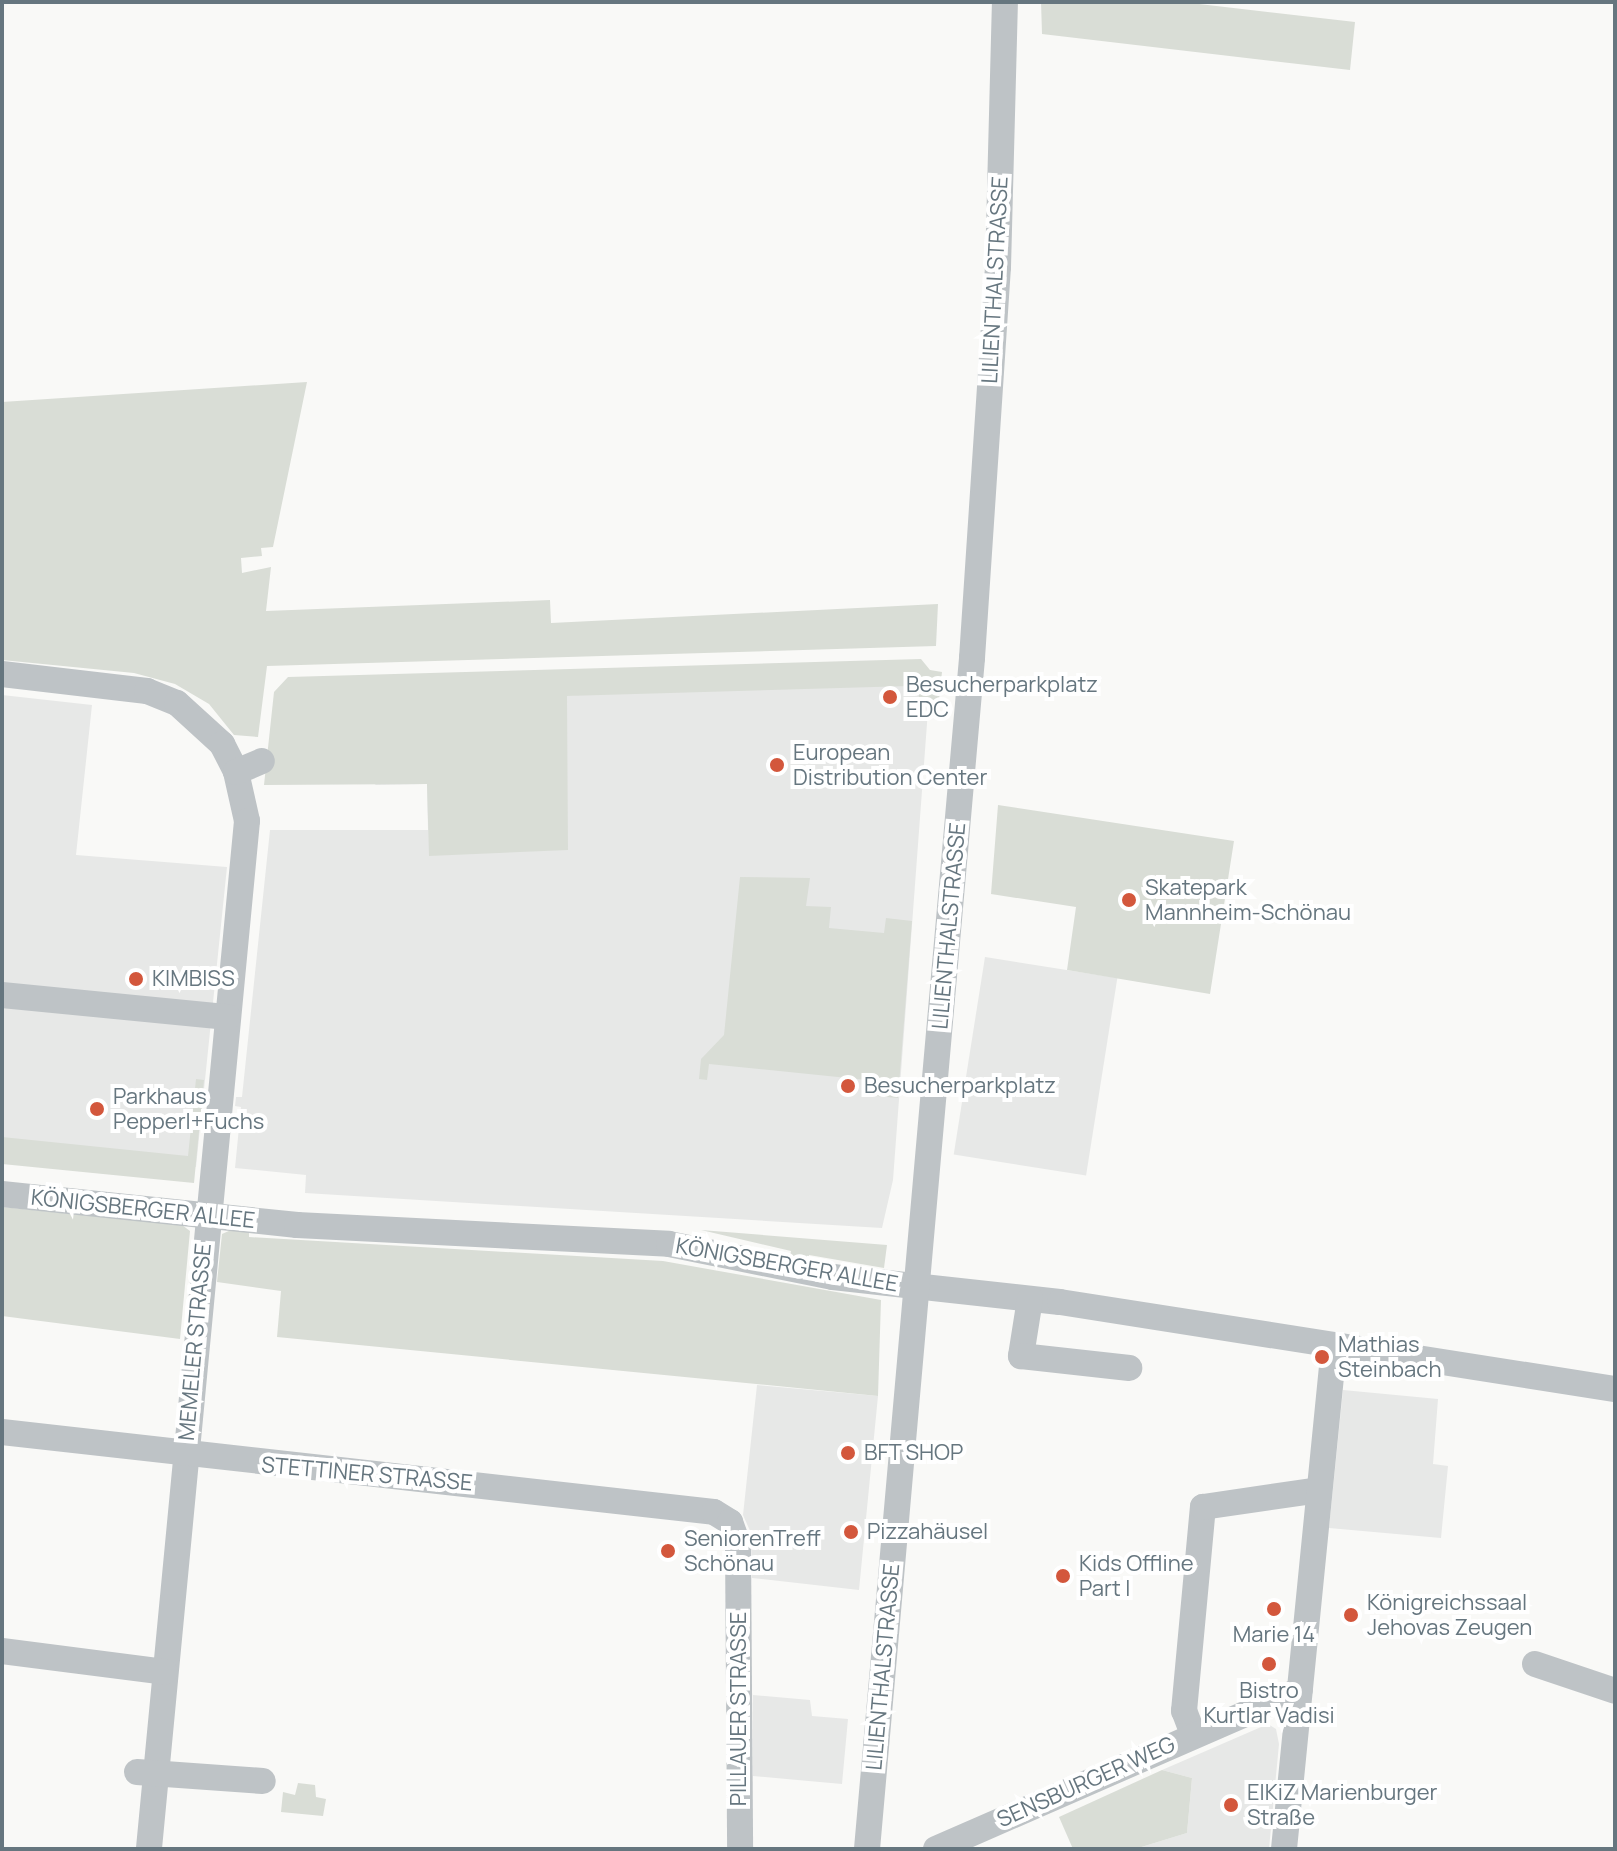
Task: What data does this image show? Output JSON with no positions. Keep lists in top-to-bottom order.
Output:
{
  "streets": {
    "street": [
      "LILIENTHALSTRASSE",
      "KÖNIGSBERGER ALLEE",
      "MEMELER STRASSE",
      "STETTINER STRASSE",
      "PILLAUER STRASSE",
      "SENSBURGER WEG"
    ]
  },
  "crossings": [
    ["LILIENTHALSTRASSE", "KÖNIGSBERGER ALLEE"],
    ["KÖNIGSBERGER ALLEE", "MEMELER STRASSE"],
    ["MEMELER STRASSE", "STETTINER STRASSE"],
    ["STETTINER STRASSE", "PILLAUER STRASSE"]
  ],
  "places": [
    "Besucherparkplatz EDC",
    "European Distribution Center",
    "Skatepark Mannheim-Schönau",
    "KIMBISS",
    "Besucherparkplatz",
    "Parkhaus Pepperl+Fuchs",
    "Mathias Steinbach",
    "BFT SHOP",
    "Pizzahäusel",
    "SeniorenTreff Schönau",
    "Kids Offline Part I",
    "Marie 14",
    "Königreichssaal Jehovas Zeugen",
    "Bistro Kurtlar Vadisi",
    "ElKiZ Marienburger Straße"
  ]
}
